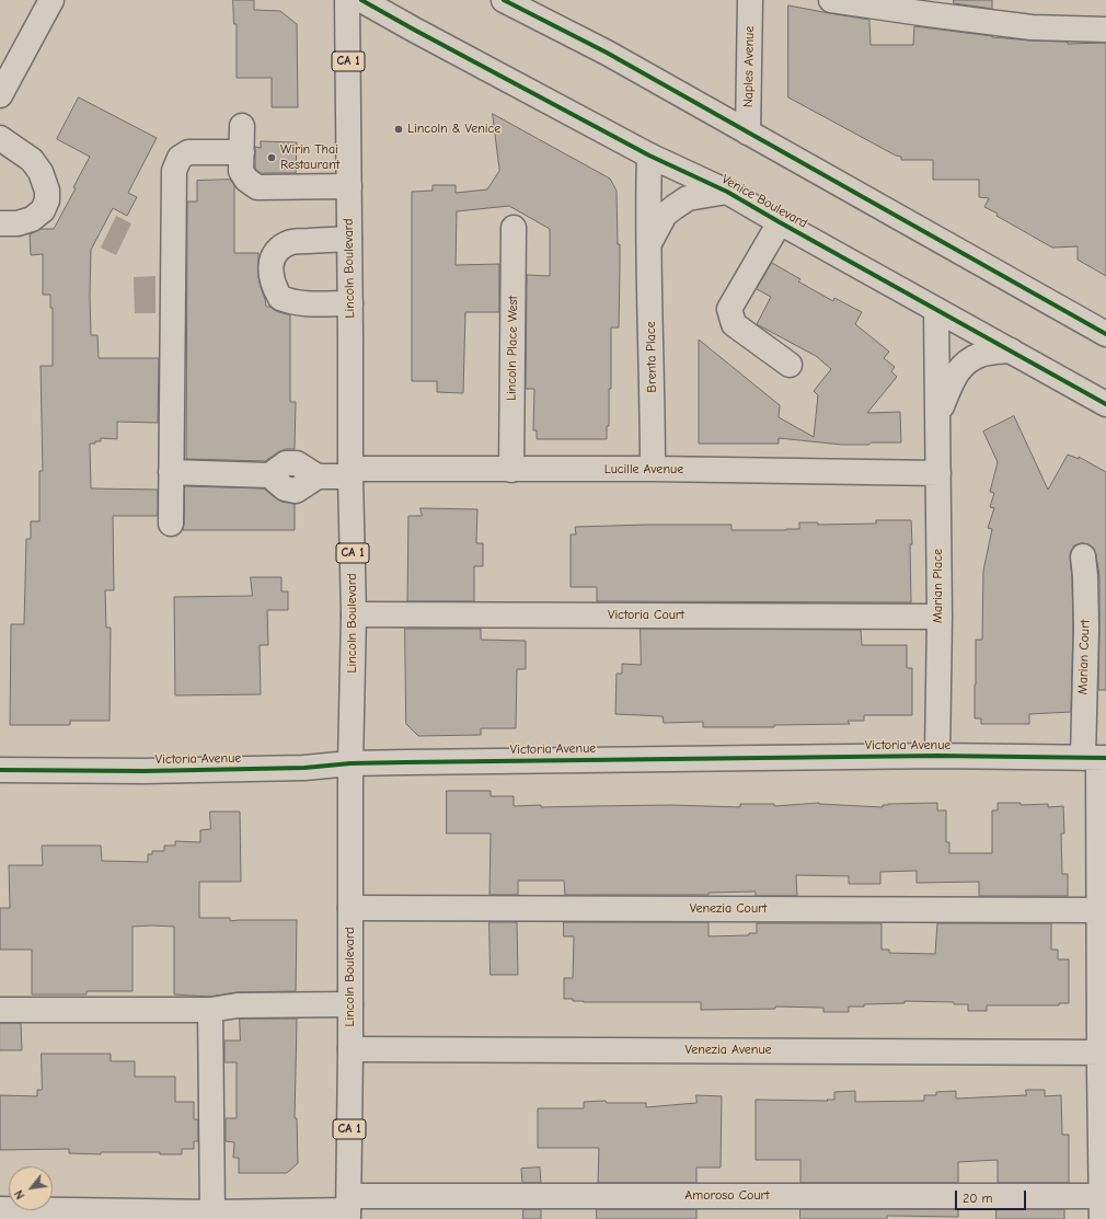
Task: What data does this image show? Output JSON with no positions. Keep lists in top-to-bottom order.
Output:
{
  "streets": {
    "main road": [
      "CA 1",
      "Naples Avenue",
      "Venice Boulevard",
      "Lincoln Boulevard",
      "Lincoln Place West",
      "Brenta Place",
      "Lucille Avenue",
      "Marian Place",
      "Victoria Court",
      "Marian Court",
      "Victoria Avenue",
      "Venezia Court",
      "Venezia Avenue",
      "Amoroso Court"
    ]
  },
  "crossings": [
    ["Venice Boulevard", "Brenta Place"],
    ["Venice Boulevard", "Marian Place"],
    ["Lincoln Boulevard", "Lucille Avenue"],
    ["Lincoln Boulevard", "Victoria Court"],
    ["Lincoln Boulevard", "Victoria Avenue"],
    ["Lincoln Boulevard", "Venezia Court"],
    ["Lincoln Boulevard", "Venezia Avenue"],
    ["Lincoln Boulevard", "Amoroso Court"],
    ["Lincoln Place West", "Lucille Avenue"],
    ["Brenta Place", "Lucille Avenue"],
    ["Lucille Avenue", "Marian Place"],
    ["Marian Place", "Victoria Court"],
    ["Marian Place", "Victoria Avenue"],
    ["Marian Court", "Victoria Avenue"],
    ["Marian Court", "Venezia Court"],
    ["Marian Court", "Venezia Avenue"],
    ["Marian Court", "Amoroso Court"]
  ],
  "places": ["Lincoln & Venice", "Wirin Thai Restaurant"],
  "scale_bar": "20 m",
  "north": "bottom left"
}
